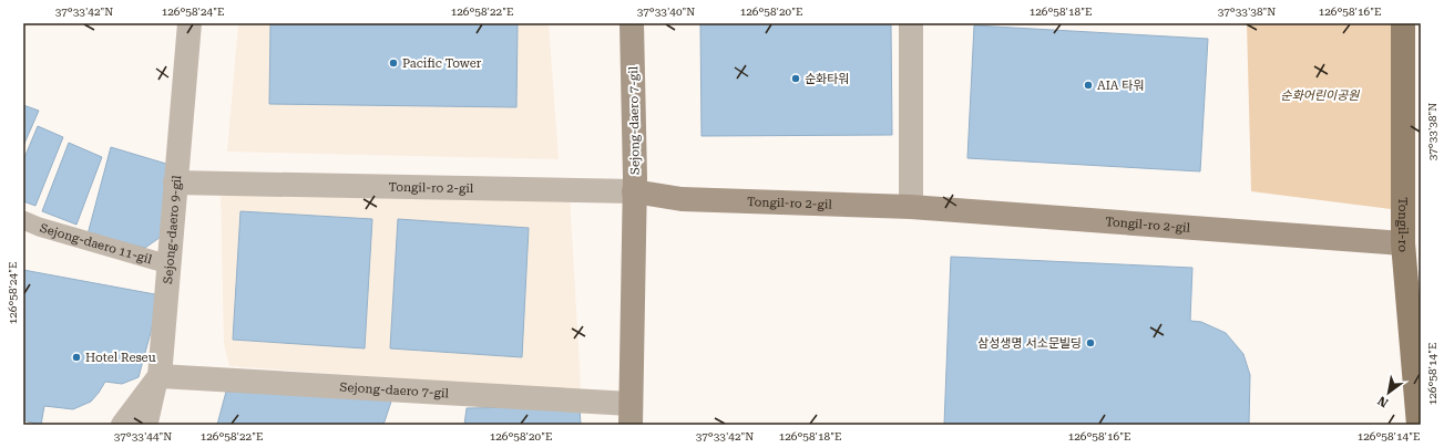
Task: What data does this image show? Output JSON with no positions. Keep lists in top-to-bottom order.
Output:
{
  "streets": {
    "main road": ["Tongil-ro"],
    "street": ["Sejong-daero 7-gil", "Tongil-ro 2-gil", "Sejong-daero 9-gil"],
    "lane": ["Sejong-daero 11-gil"]
  },
  "crossings": [
    ["Sejong-daero 7-gil", "Tongil-ro 2-gil"],
    ["Sejong-daero 7-gil", "Sejong-daero 9-gil"],
    ["Tongil-ro 2-gil", "Tongil-ro"],
    ["Tongil-ro 2-gil", "Sejong-daero 9-gil"],
    ["Sejong-daero 9-gil", "Sejong-daero 11-gil"]
  ],
  "parks": ["순화어린이공원"],
  "places": [
    "Pacific Tower",
    "순화타워",
    "AIA 타워",
    "삼성생명 서소문빌딩",
    "Hotel Reseu"
  ],
  "north": "bottom left",
  "coordinates": [
    "37°33'42\"N",
    "126°58'24\"E",
    "126°58'22\"E",
    "37°33'40\"N",
    "126°58'20\"E",
    "126°58'18\"E",
    "37°33'38\"N",
    "126°58'16\"E",
    "126°58'14\"E",
    "37°33'44\"N"
  ]
}
